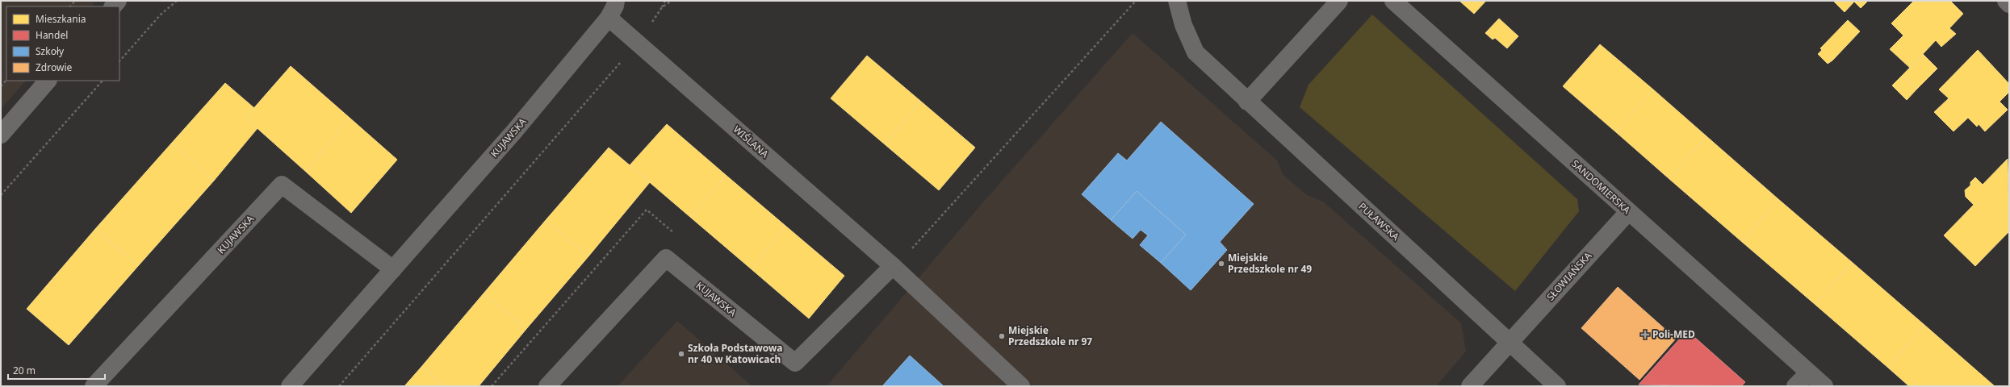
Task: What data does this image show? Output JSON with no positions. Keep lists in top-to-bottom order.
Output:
{
  "streets": {
    "street": [
      "KUJAWSKA",
      "WIŚLANA",
      "SANDOMIERSKA",
      "PUŁAWSKA",
      "SŁOWIAŃSKA"
    ]
  },
  "crossings": [
    ["KUJAWSKA", "WIŚLANA"],
    ["SANDOMIERSKA", "SŁOWIAŃSKA"],
    ["PUŁAWSKA", "SŁOWIAŃSKA"]
  ],
  "places": {
    "other": ["Miejskie Przedszkole nr 49", "Miejskie Przedszkole nr 97", "Szkoła Podstawowa nr 40 w Katowicach"],
    "health": ["Poli-MED"]
  },
  "legend": [
    "Mieszkania",
    "Handel",
    "Szkoły",
    "Zdrowie"
  ],
  "scale_bar": "20 m"
}
